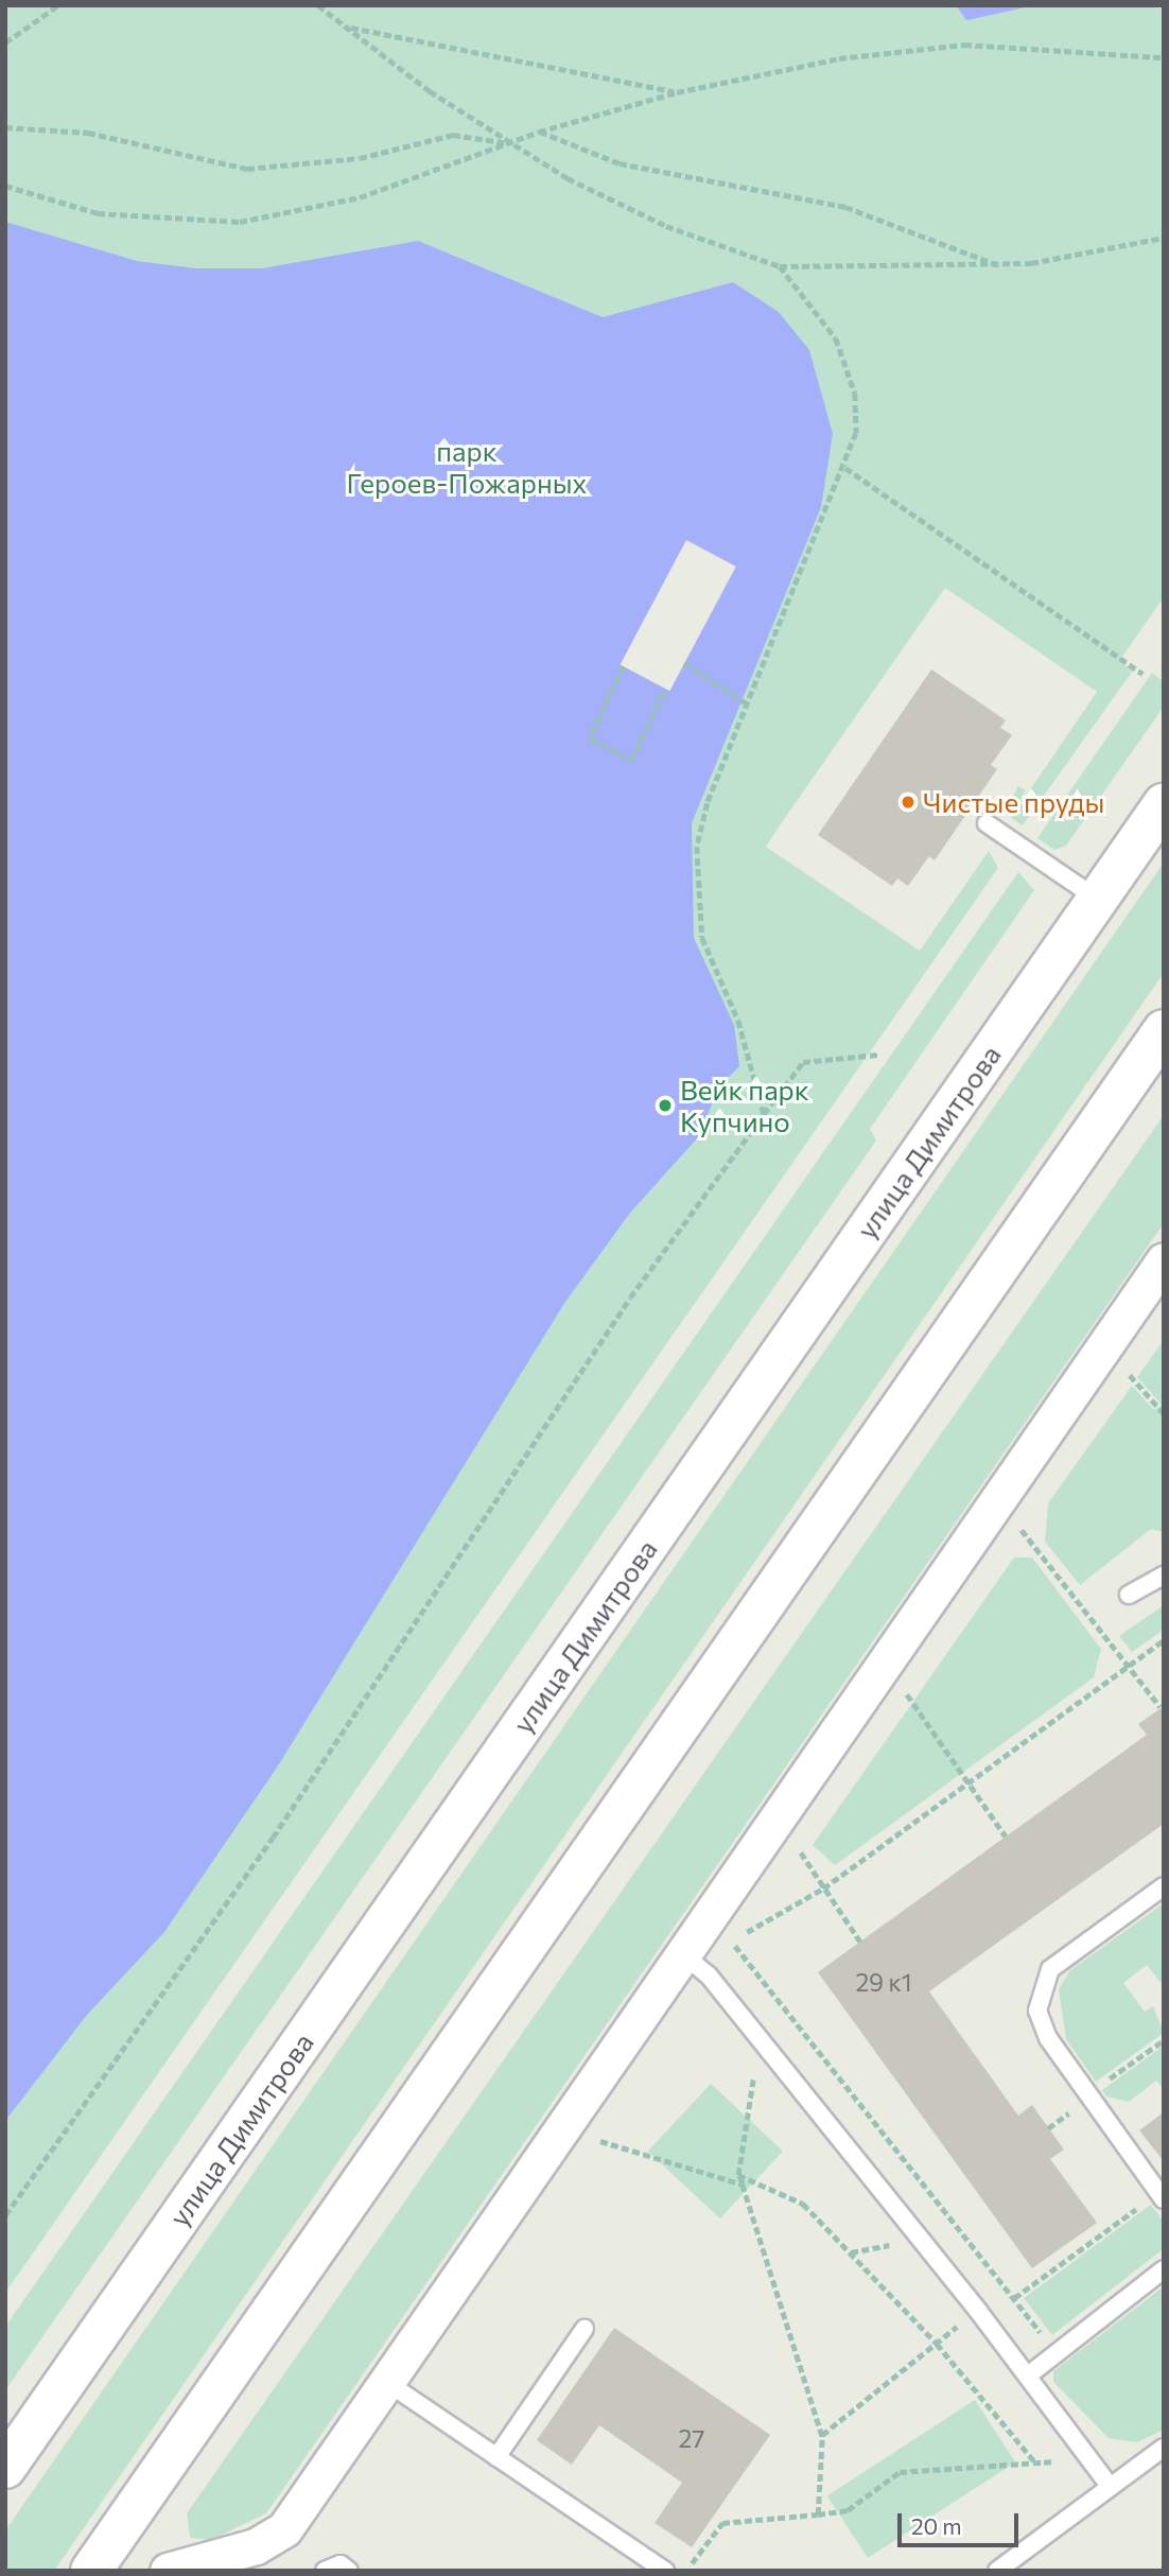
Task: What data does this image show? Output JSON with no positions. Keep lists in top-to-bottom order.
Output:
{
  "streets": {
    "street": ["улица Димитрова"]
  },
  "parks": ["парк Героев-Пожарных"],
  "places": ["Чистые пруды", "Вейк парк Купчино"],
  "house_numbers": ["29 к1", "27"],
  "scale_bar": "20 m"
}
